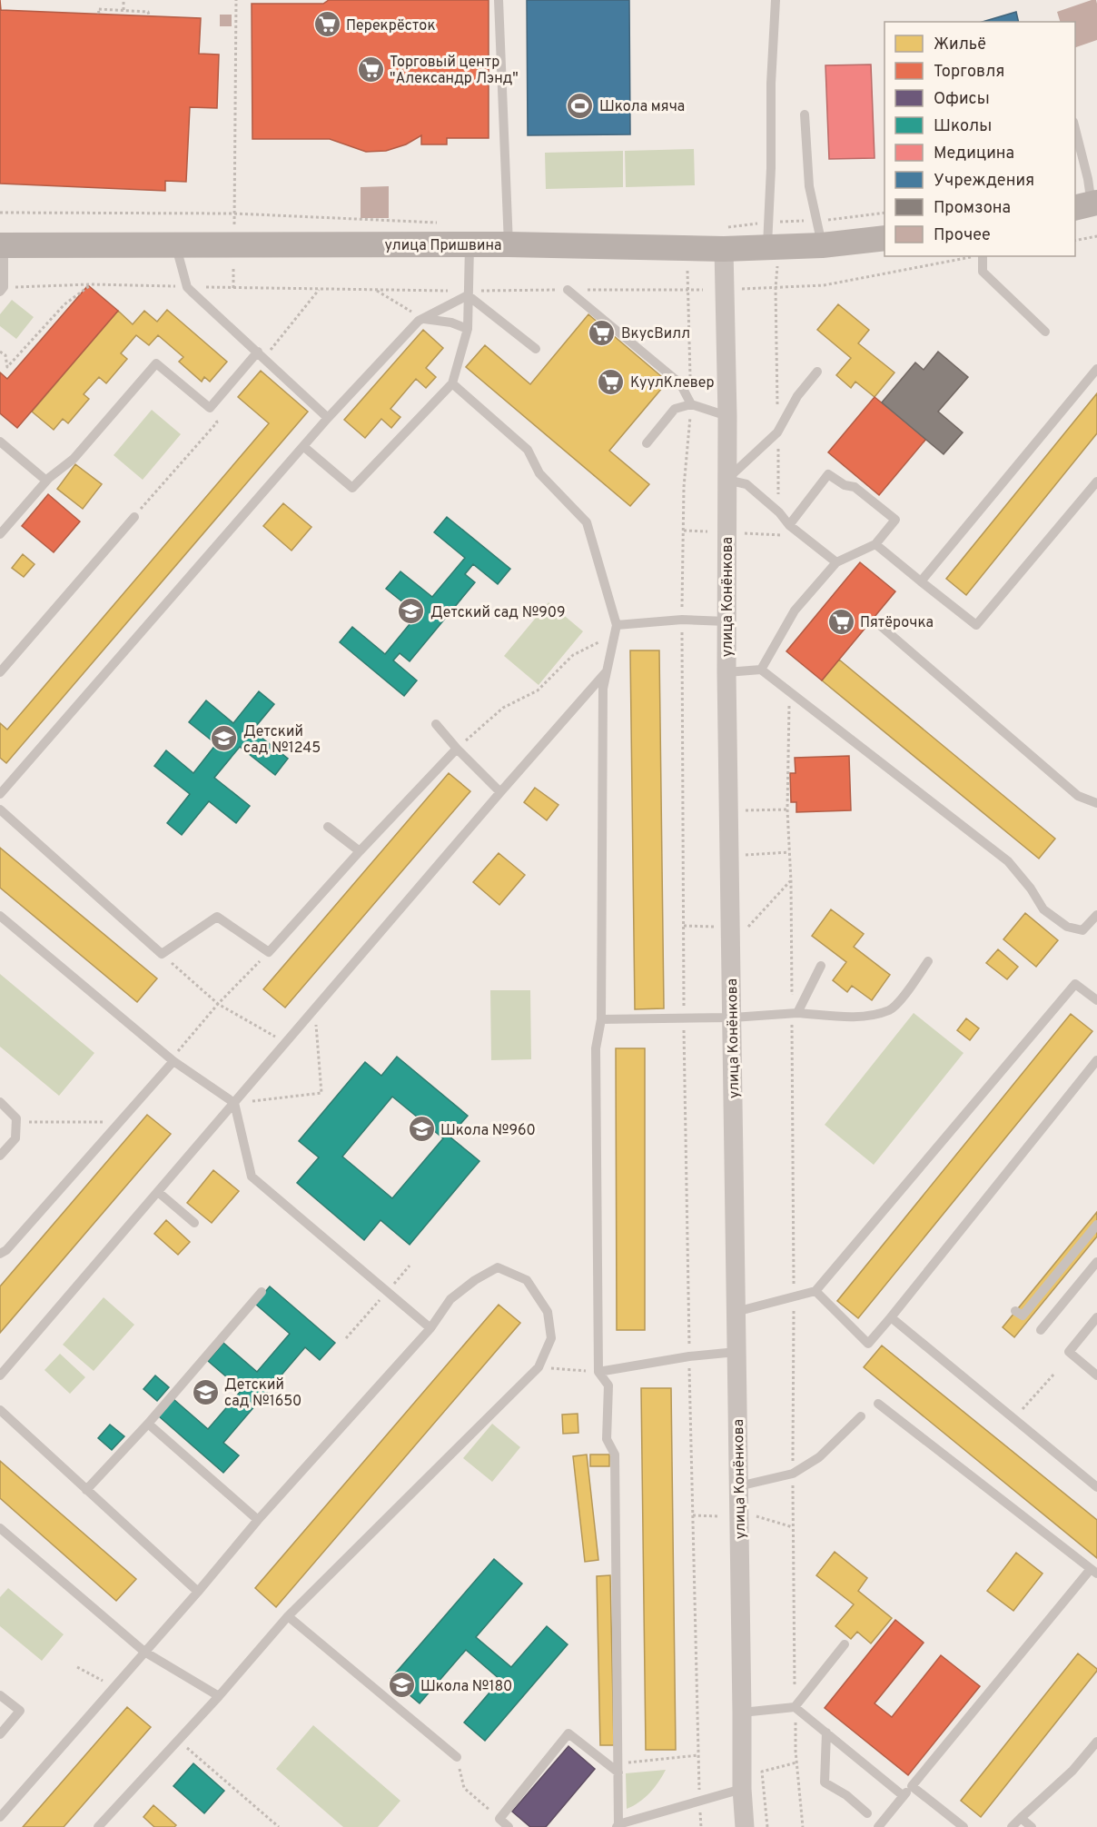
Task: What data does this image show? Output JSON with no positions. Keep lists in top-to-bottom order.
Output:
{
  "streets": {
    "street": ["улица Пришвина", "улица Конёнкова"]
  },
  "crossings": [
    ["улица Пришвина", "улица Конёнкова"]
  ],
  "places": {
    "supermarket": [
      "Перекрёсток",
      "Торговый центр \"Александр Лэнд\"",
      "ВкусВилл",
      "КуулКлевер",
      "Пятёрочка"
    ],
    "sports": ["Школа мяча"],
    "school or university": [
      "Детский сад №909",
      "Детский сад №1245",
      "Школа №960",
      "Детский сад №1650",
      "Школа №180"
    ]
  },
  "legend": [
    "Жильё",
    "Торговля",
    "Офисы",
    "Школы",
    "Медицина",
    "Учреждения",
    "Промзона",
    "Прочее"
  ]
}
